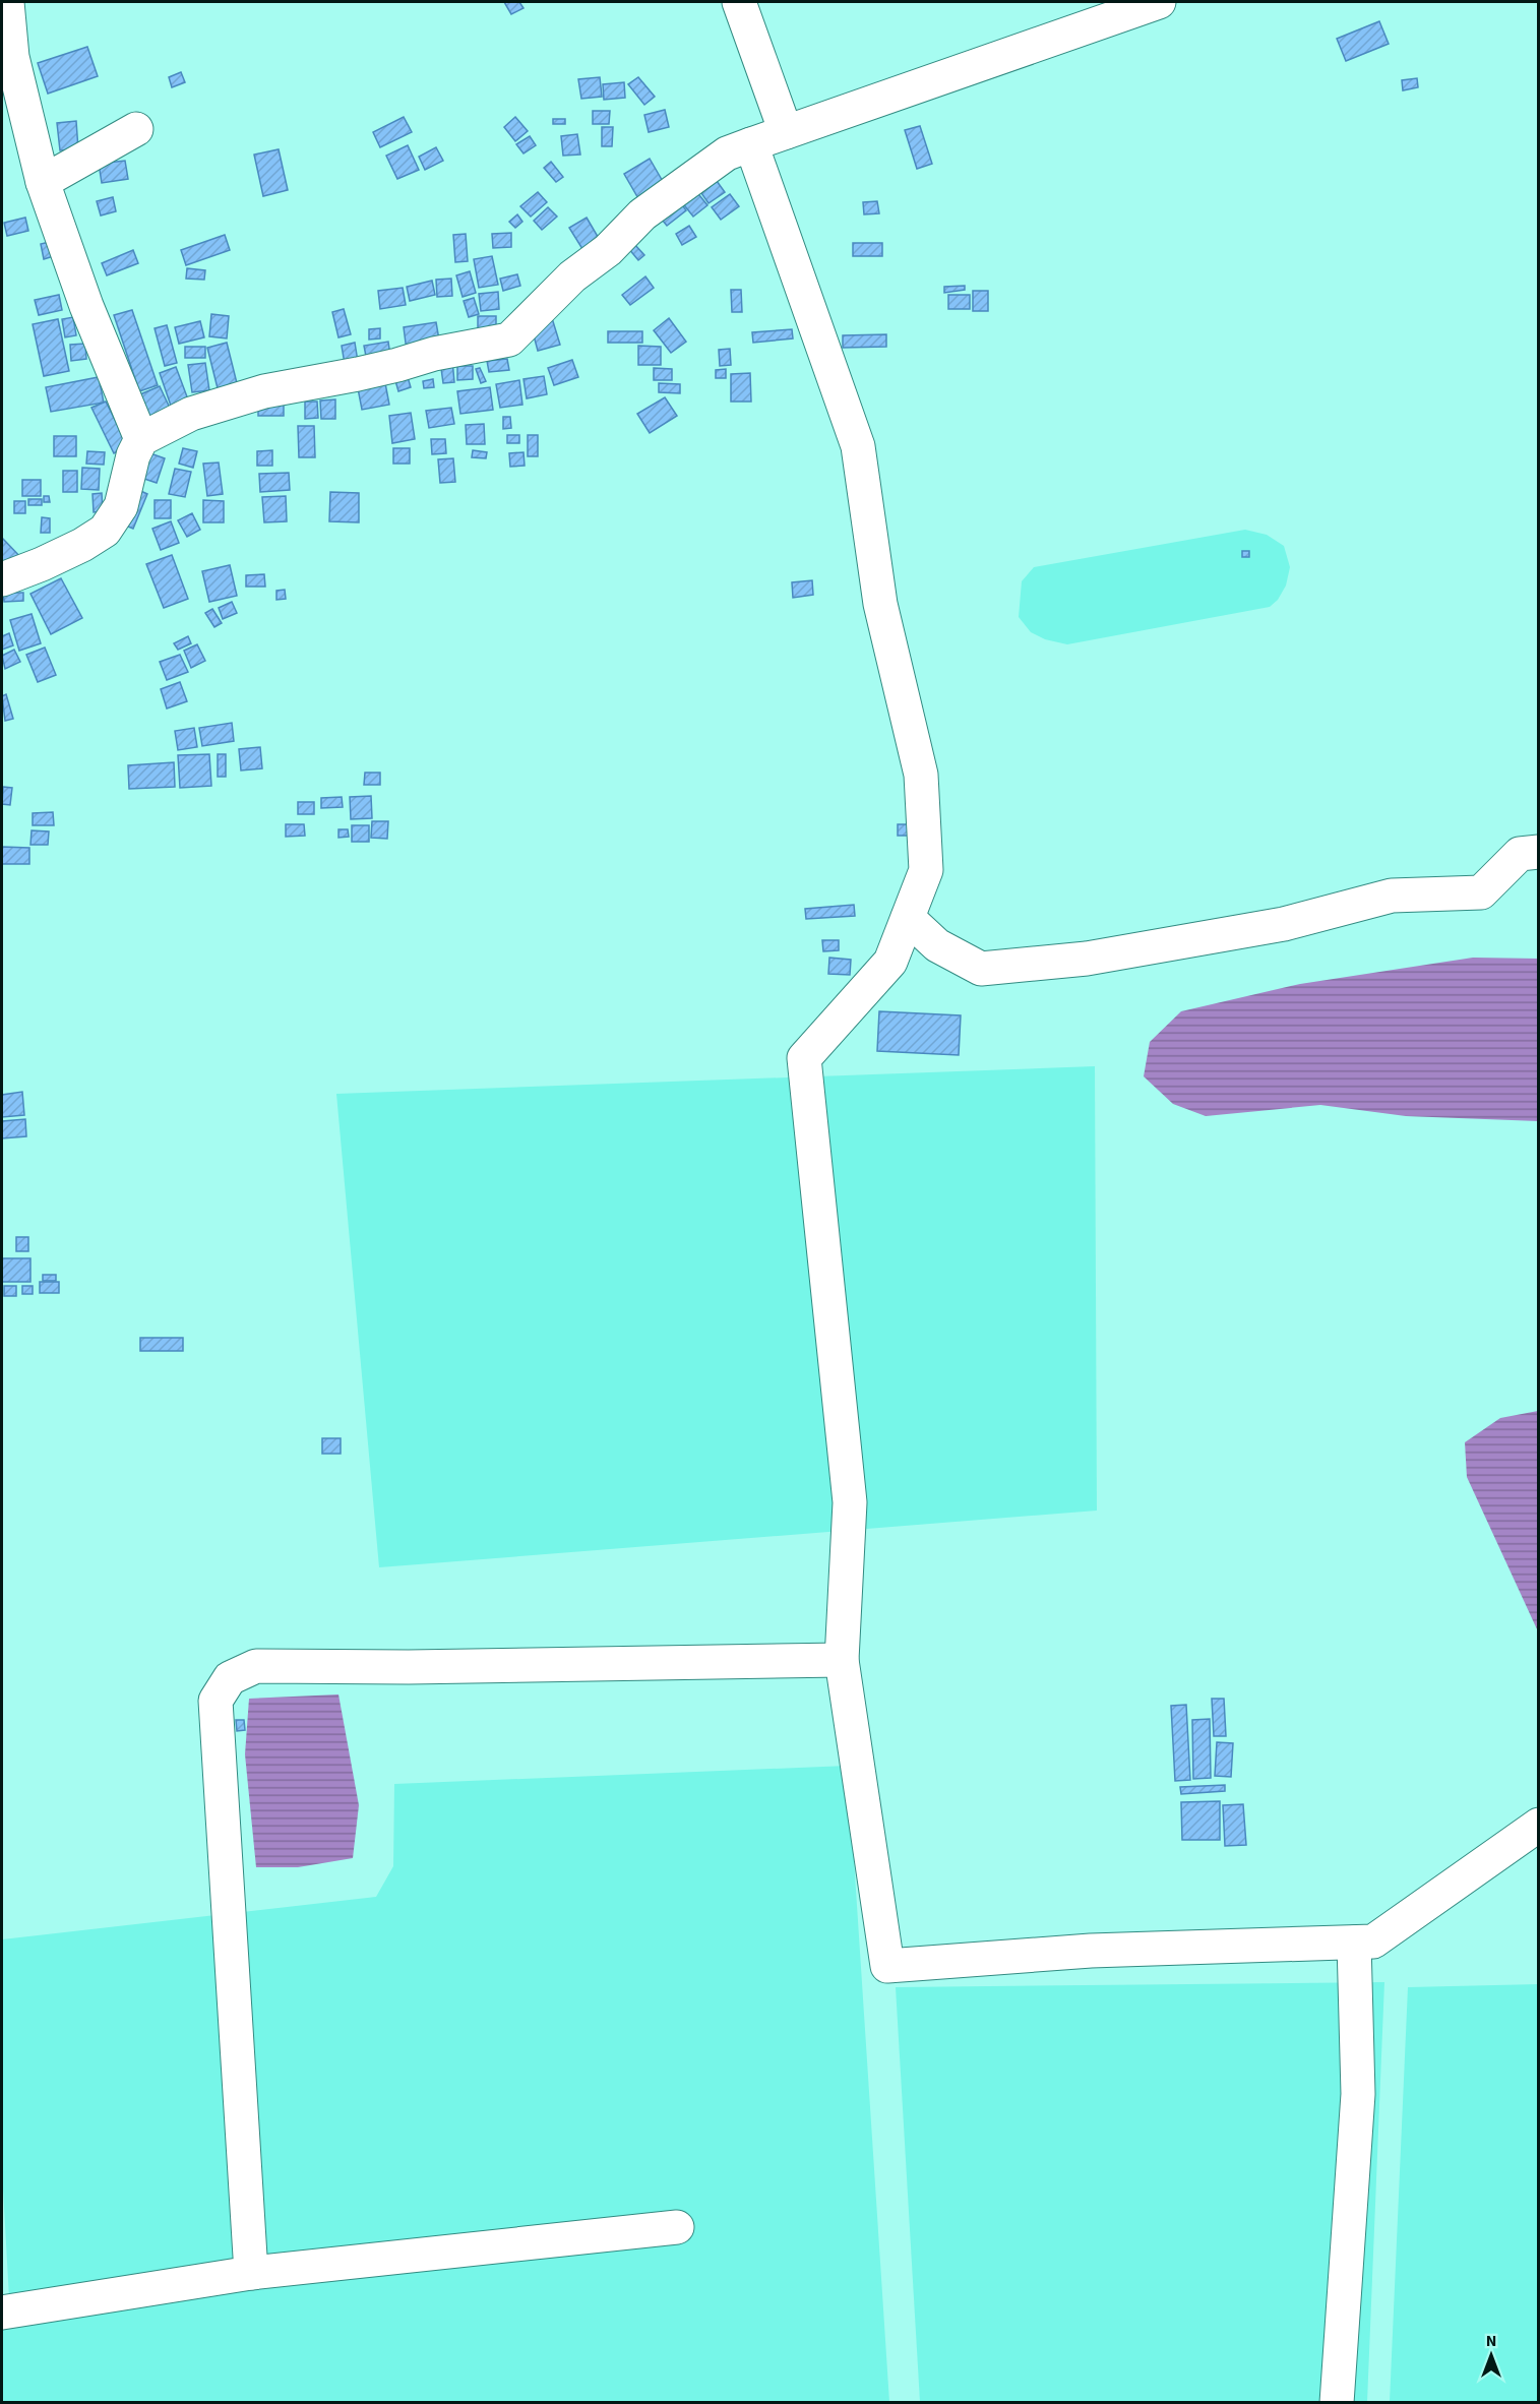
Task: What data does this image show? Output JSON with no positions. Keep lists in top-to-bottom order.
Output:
{
  "north": "top"
}
